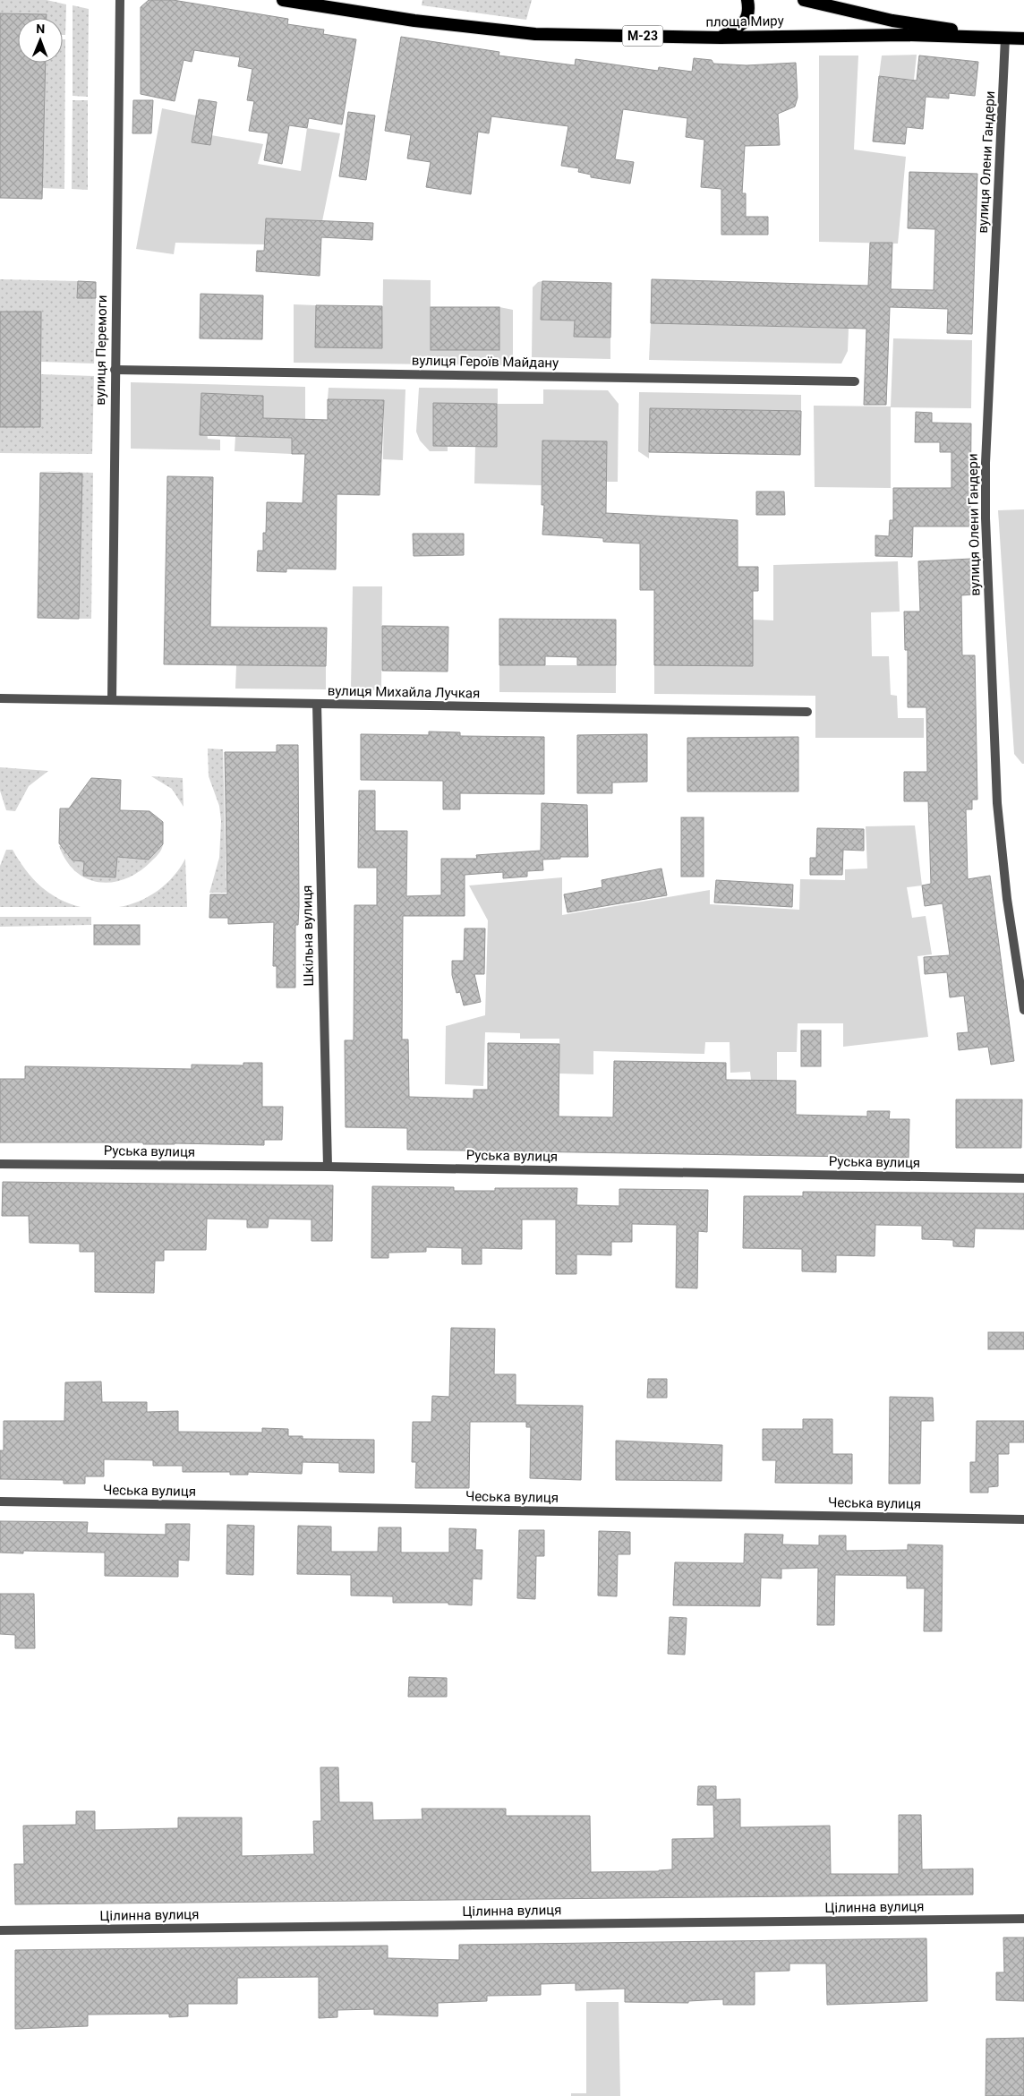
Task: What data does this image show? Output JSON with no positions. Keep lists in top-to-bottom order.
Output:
{
  "streets": {
    "highway": ["площа Миру", "М-23"],
    "street": [
      "вулиця Олени Гандери",
      "вулиця Перемоги",
      "вулиця Героїв Майдану",
      "вулиця Михайла Лучкая",
      "Шкільна вулиця",
      "Руська вулиця",
      "Чеська вулиця",
      "Цілинна вулиця"
    ]
  },
  "crossings": [
    ["площа Миру", "М-23"],
    ["площа Миру", "вулиця Олени Гандери"],
    ["М-23", "вулиця Олени Гандери"],
    ["вулиця Перемоги", "вулиця Героїв Майдану"],
    ["вулиця Перемоги", "вулиця Михайла Лучкая"],
    ["вулиця Михайла Лучкая", "Шкільна вулиця"],
    ["Шкільна вулиця", "Руська вулиця"]
  ],
  "north": "top"
}
